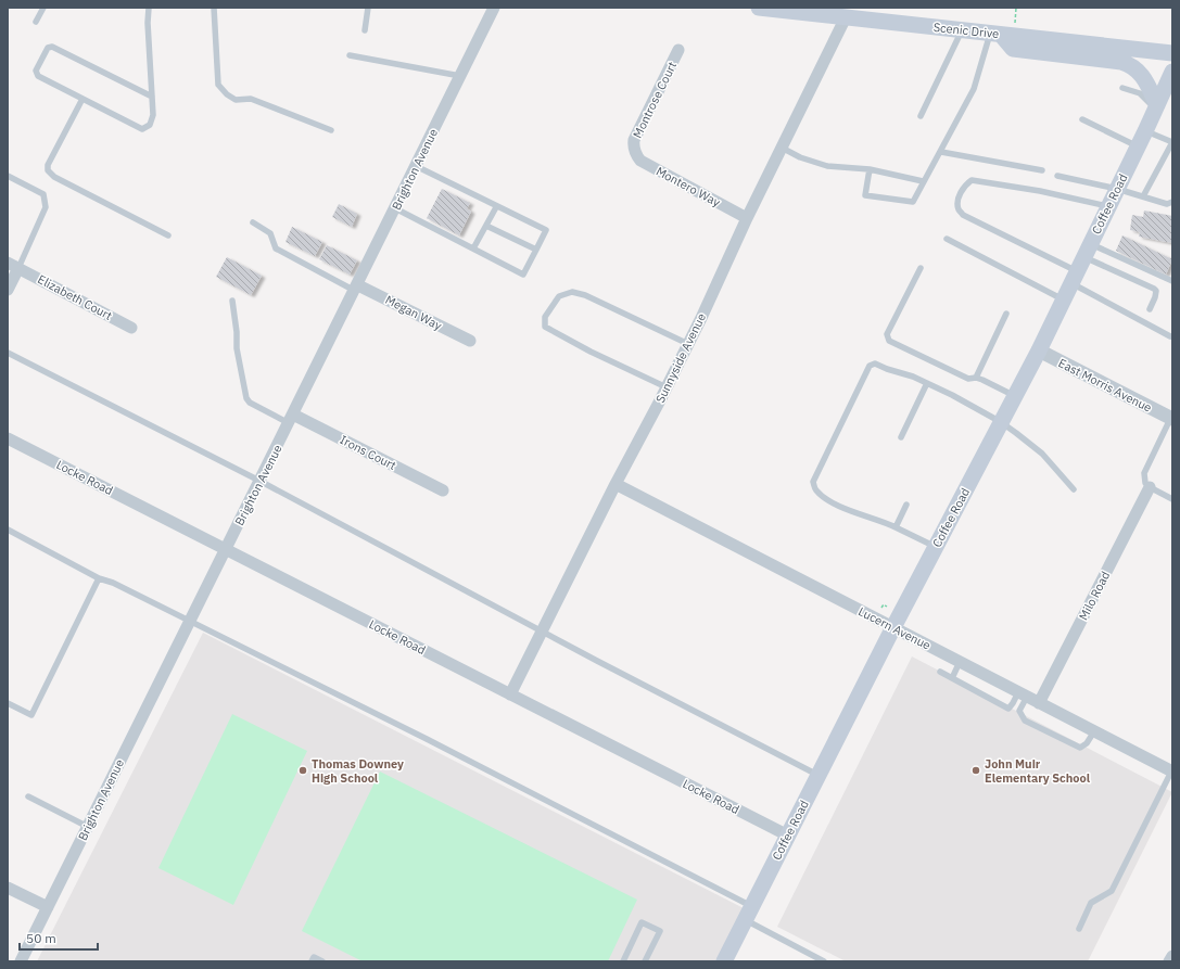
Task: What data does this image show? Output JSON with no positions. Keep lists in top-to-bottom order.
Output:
{
  "streets": {
    "main road": ["Scenic Drive", "Coffee Road"],
    "street": [
      "Montrose Court",
      "Brighton Avenue",
      "Montero Way",
      "Elizabeth Court",
      "Megan Way",
      "Sunnyside Avenue",
      "East Morris Avenue",
      "Irons Court",
      "Locke Road",
      "Milo Road",
      "Lucern Avenue"
    ]
  },
  "crossings": [
    ["Scenic Drive", "Sunnyside Avenue"],
    ["Montrose Court", "Montero Way"],
    ["Brighton Avenue", "Megan Way"],
    ["Brighton Avenue", "Irons Court"],
    ["Brighton Avenue", "Locke Road"],
    ["Montero Way", "Sunnyside Avenue"],
    ["Coffee Road", "East Morris Avenue"],
    ["Coffee Road", "Locke Road"],
    ["Coffee Road", "Lucern Avenue"],
    ["Sunnyside Avenue", "Locke Road"],
    ["Sunnyside Avenue", "Lucern Avenue"],
    ["Milo Road", "Lucern Avenue"]
  ],
  "places": ["Thomas Downey High School", "John Muir Elementary School"],
  "scale_bar": "50 m"
}
